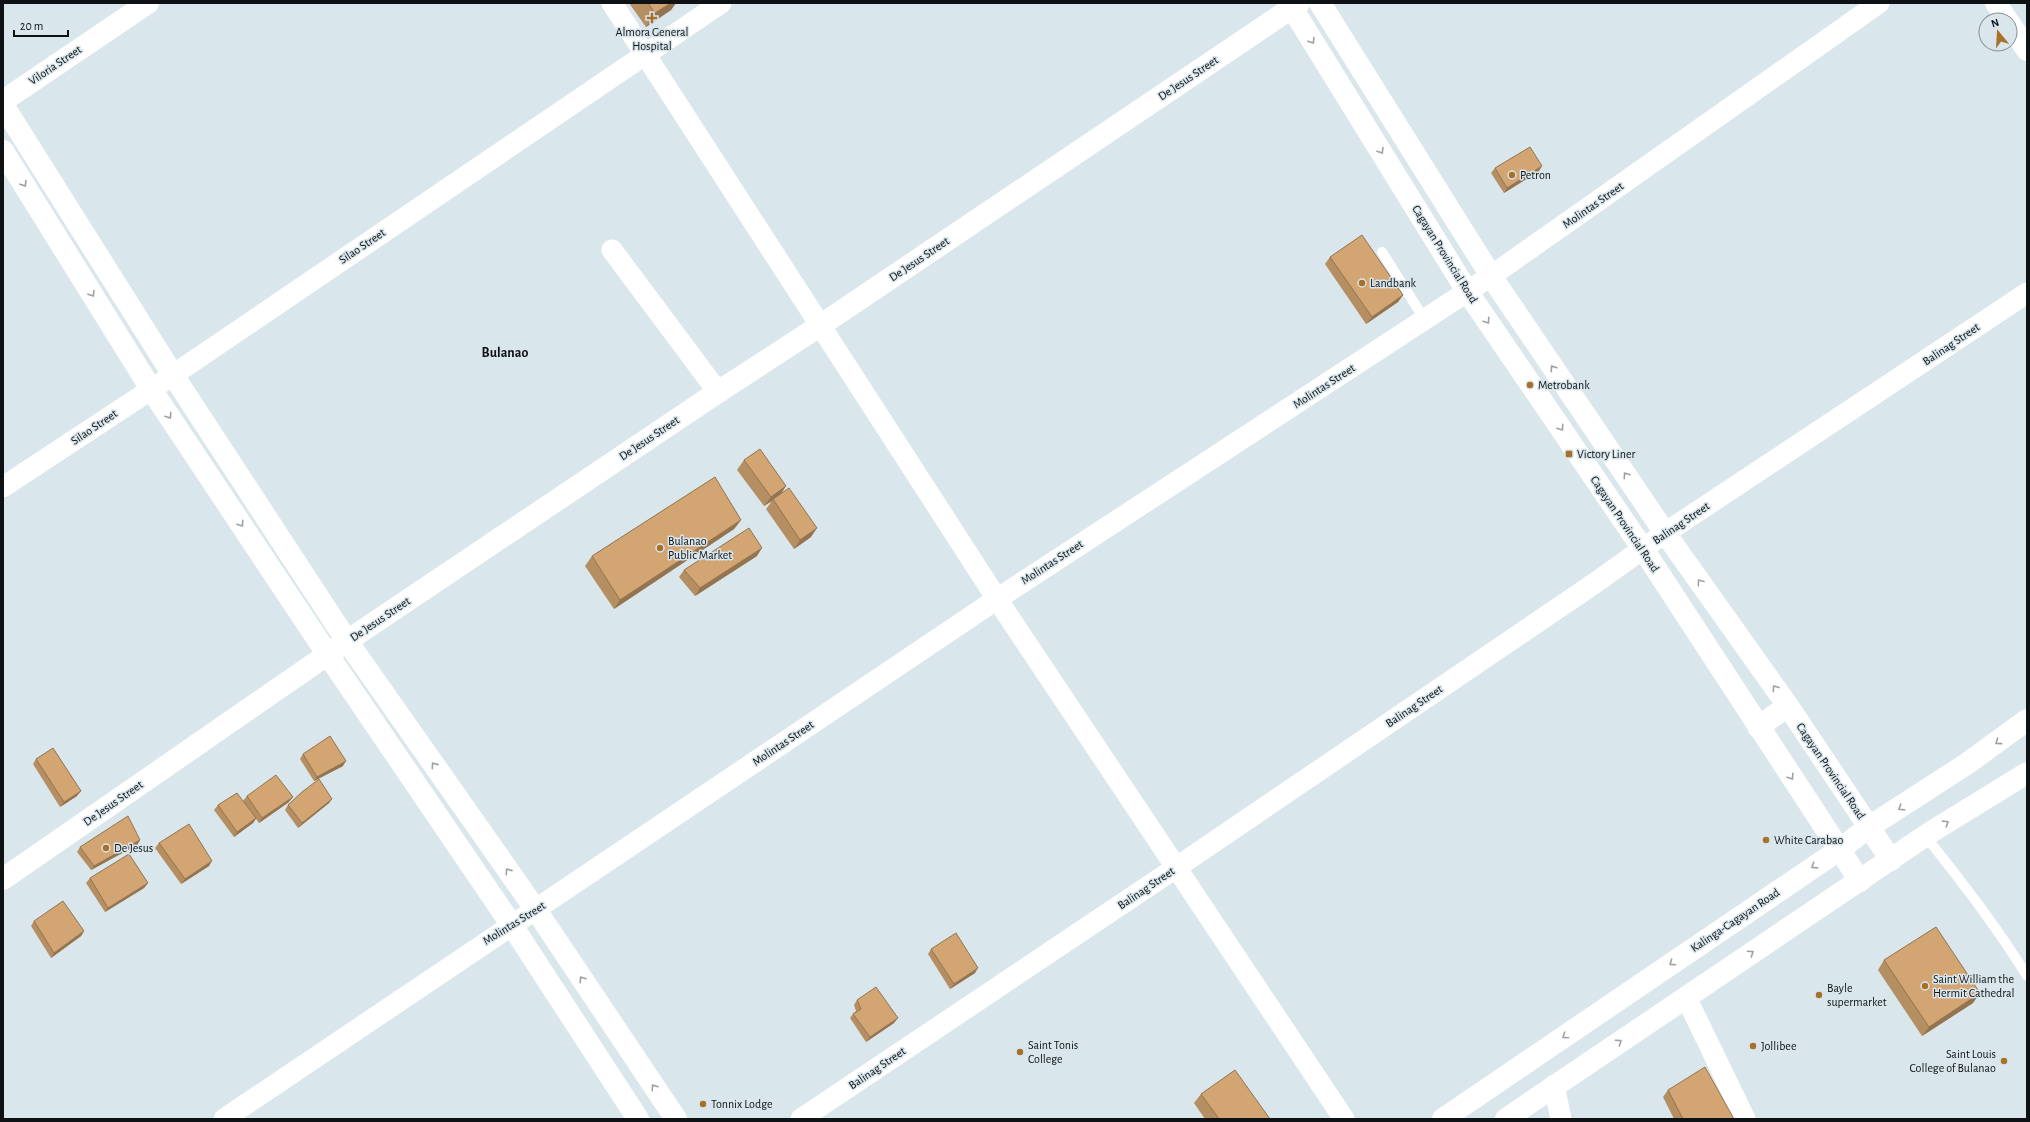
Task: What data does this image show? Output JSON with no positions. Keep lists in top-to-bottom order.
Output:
{
  "streets": {
    "main road": [
      "Viloria Street",
      "De Jesus Street",
      "Cagayan Provincial Road",
      "Kalinga-Cagayan Road"
    ],
    "street": ["Molintas Street", "Silao Street", "Balinag Street"]
  },
  "crossings": [
    ["De Jesus Street", "Cagayan Provincial Road"],
    ["Molintas Street", "Cagayan Provincial Road"],
    ["Cagayan Provincial Road", "Balinag Street"],
    ["Cagayan Provincial Road", "Kalinga-Cagayan Road"]
  ],
  "districts": ["Bulanao"],
  "places": {
    "health": ["Almora General Hospital"],
    "other": [
      "Petron",
      "Landbank",
      "Metrobank",
      "Bulanao Public Market",
      "White Carabao",
      "De Jesus",
      "Saint William the Hermit Cathedral",
      "Bayle supermarket",
      "Jollibee",
      "Saint Tonis College",
      "Saint Louis College of Bulanao",
      "Tonnix Lodge"
    ],
    "transit": ["Victory Liner"]
  },
  "scale_bar": "20 m",
  "north": "top"
}
